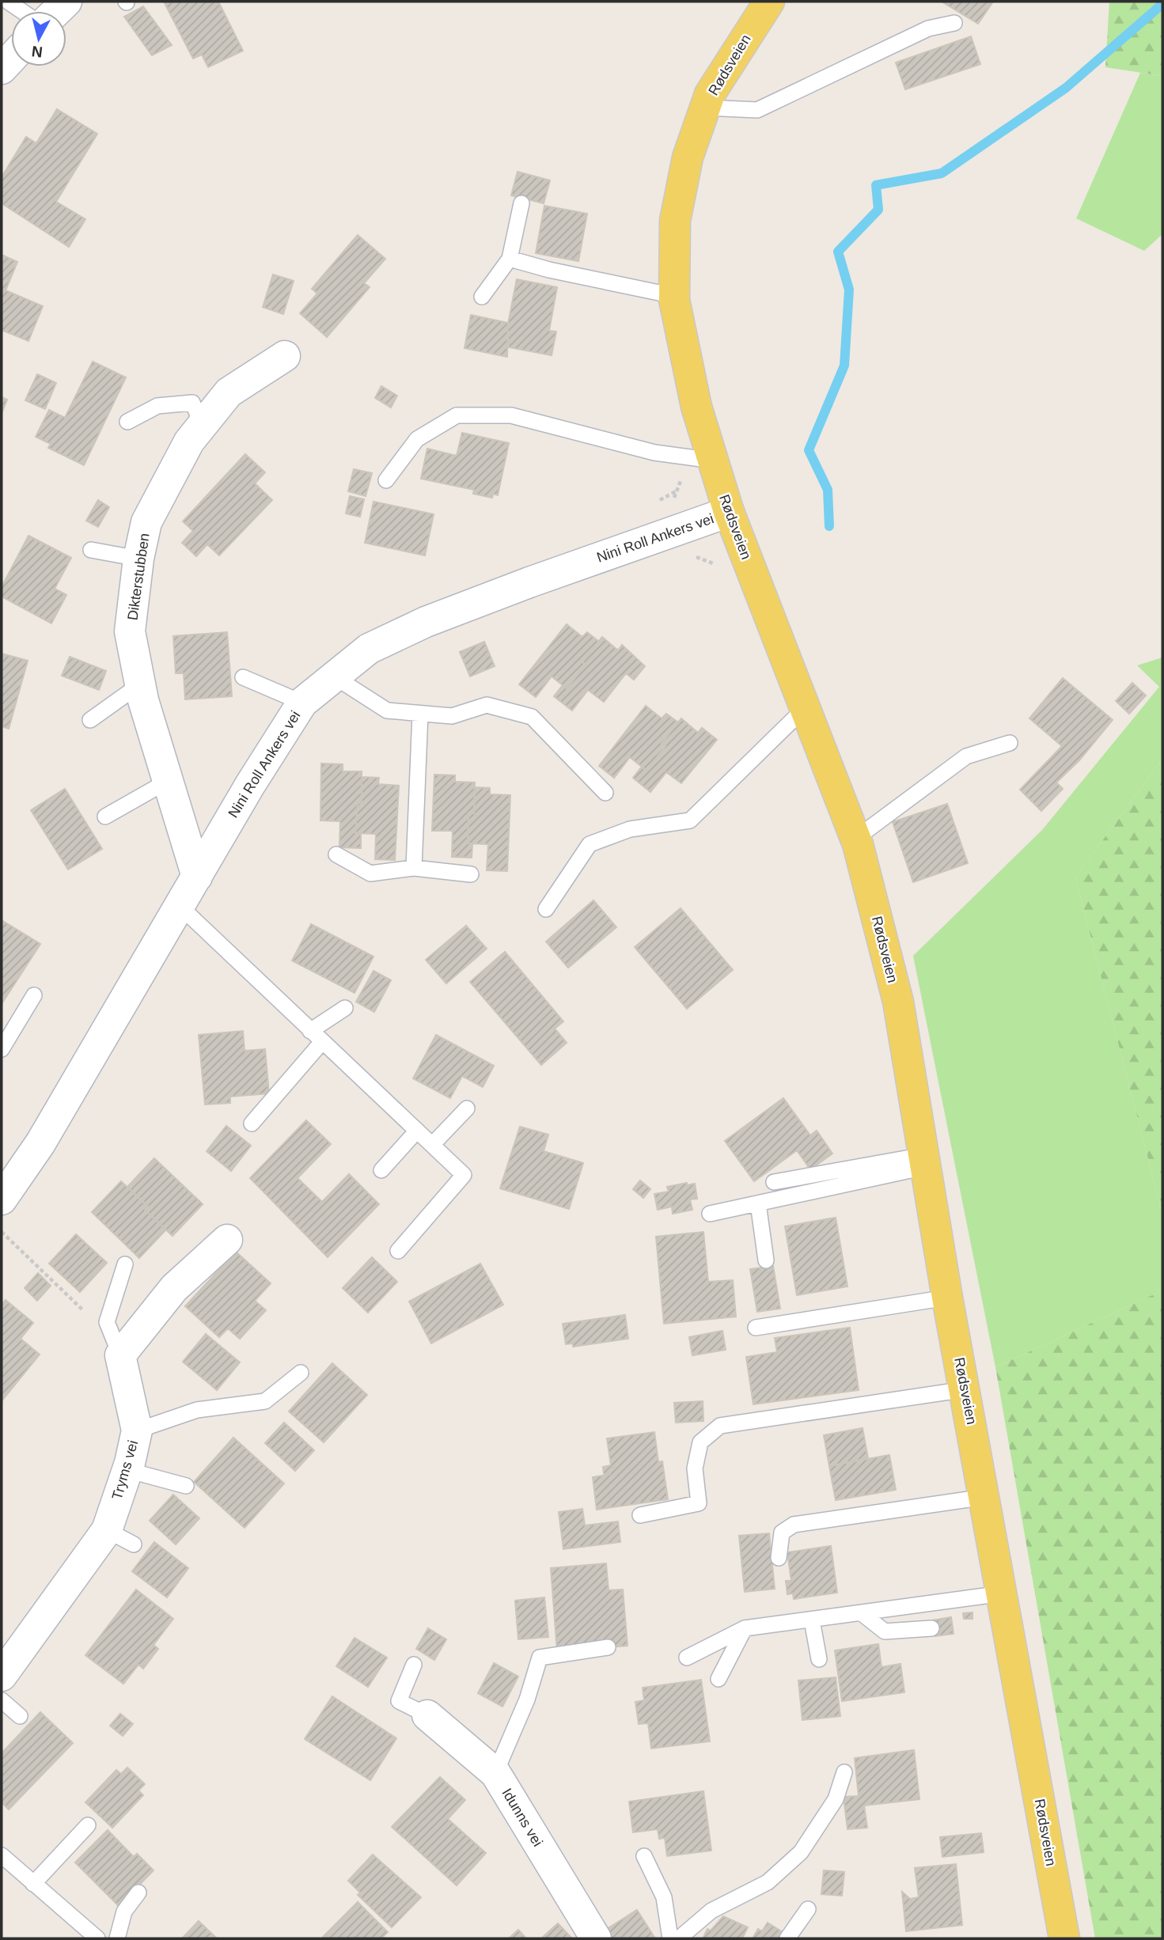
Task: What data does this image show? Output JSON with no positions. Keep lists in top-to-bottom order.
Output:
{
  "streets": {
    "main road": ["Rødsveien"],
    "street": [
      "Nini Roll Ankers vei",
      "Dikterstubben",
      "Tryms vei",
      "Idunns vei"
    ]
  },
  "crossings": [
    ["Rødsveien", "Nini Roll Ankers vei"],
    ["Nini Roll Ankers vei", "Dikterstubben"]
  ],
  "north": "bottom"
}
